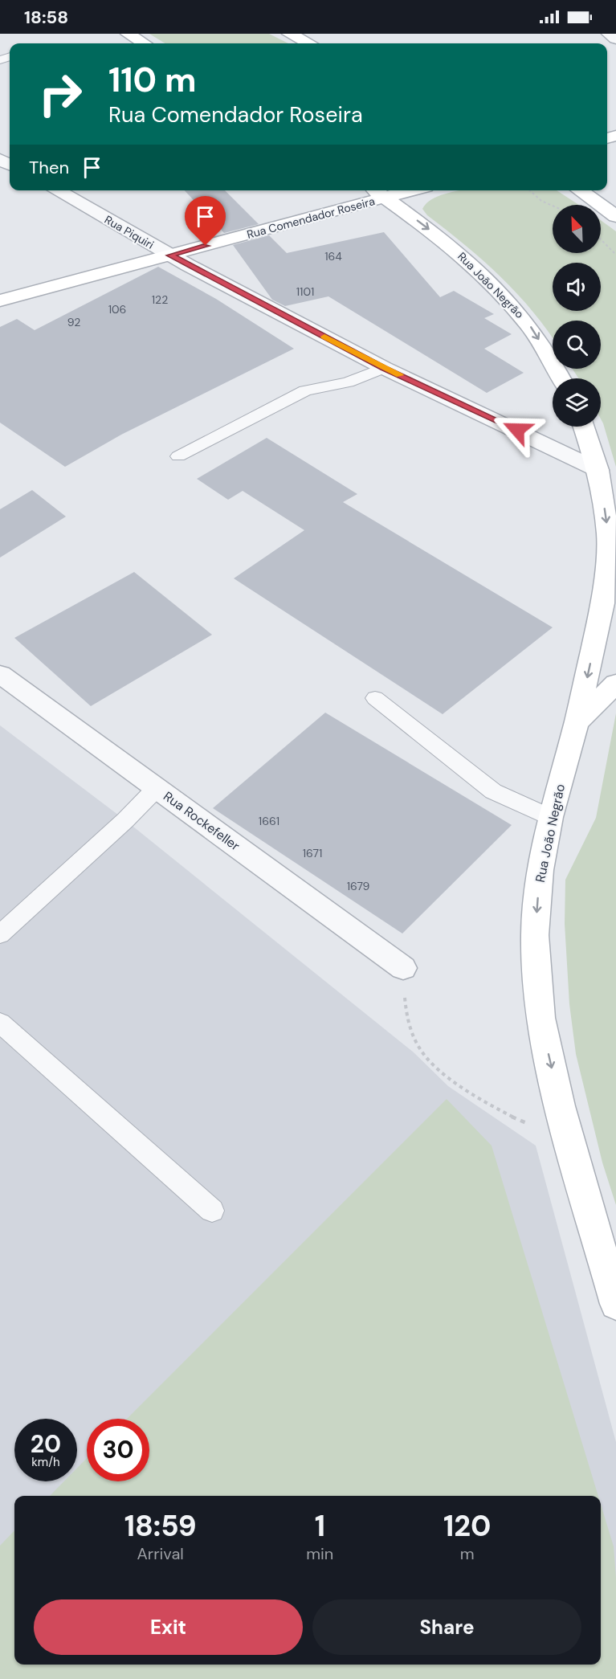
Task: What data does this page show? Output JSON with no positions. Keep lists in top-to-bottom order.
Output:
{
  "streets": {
    "main road": ["Rua Comendador Roseira", "Rua João Negrão"],
    "street": ["Rua Piquiri", "Rua Rockefeller"]
  },
  "crossings": [
    ["Rua Comendador Roseira", "Rua Piquiri"],
    ["Rua Comendador Roseira", "Rua João Negrão"],
    ["Rua Piquiri", "Rua João Negrão"]
  ],
  "one_way": ["Rua João Negrão"],
  "house_numbers": [
    "164",
    "1101",
    "122",
    "106",
    "92",
    "1661",
    "1671",
    "1679"
  ],
  "north": "top left",
  "page": {
    "status": "18:58",
    "turn": ["110 m", "Rua Comendador Roseira"],
    "then": "Then",
    "speed": "20 km/h",
    "limit": "30",
    "eta": [
      "18:59",
      "Arrival",
      "1",
      "min",
      "120",
      "m"
    ],
    "buttons": ["Exit", "Share"]
  }
}
